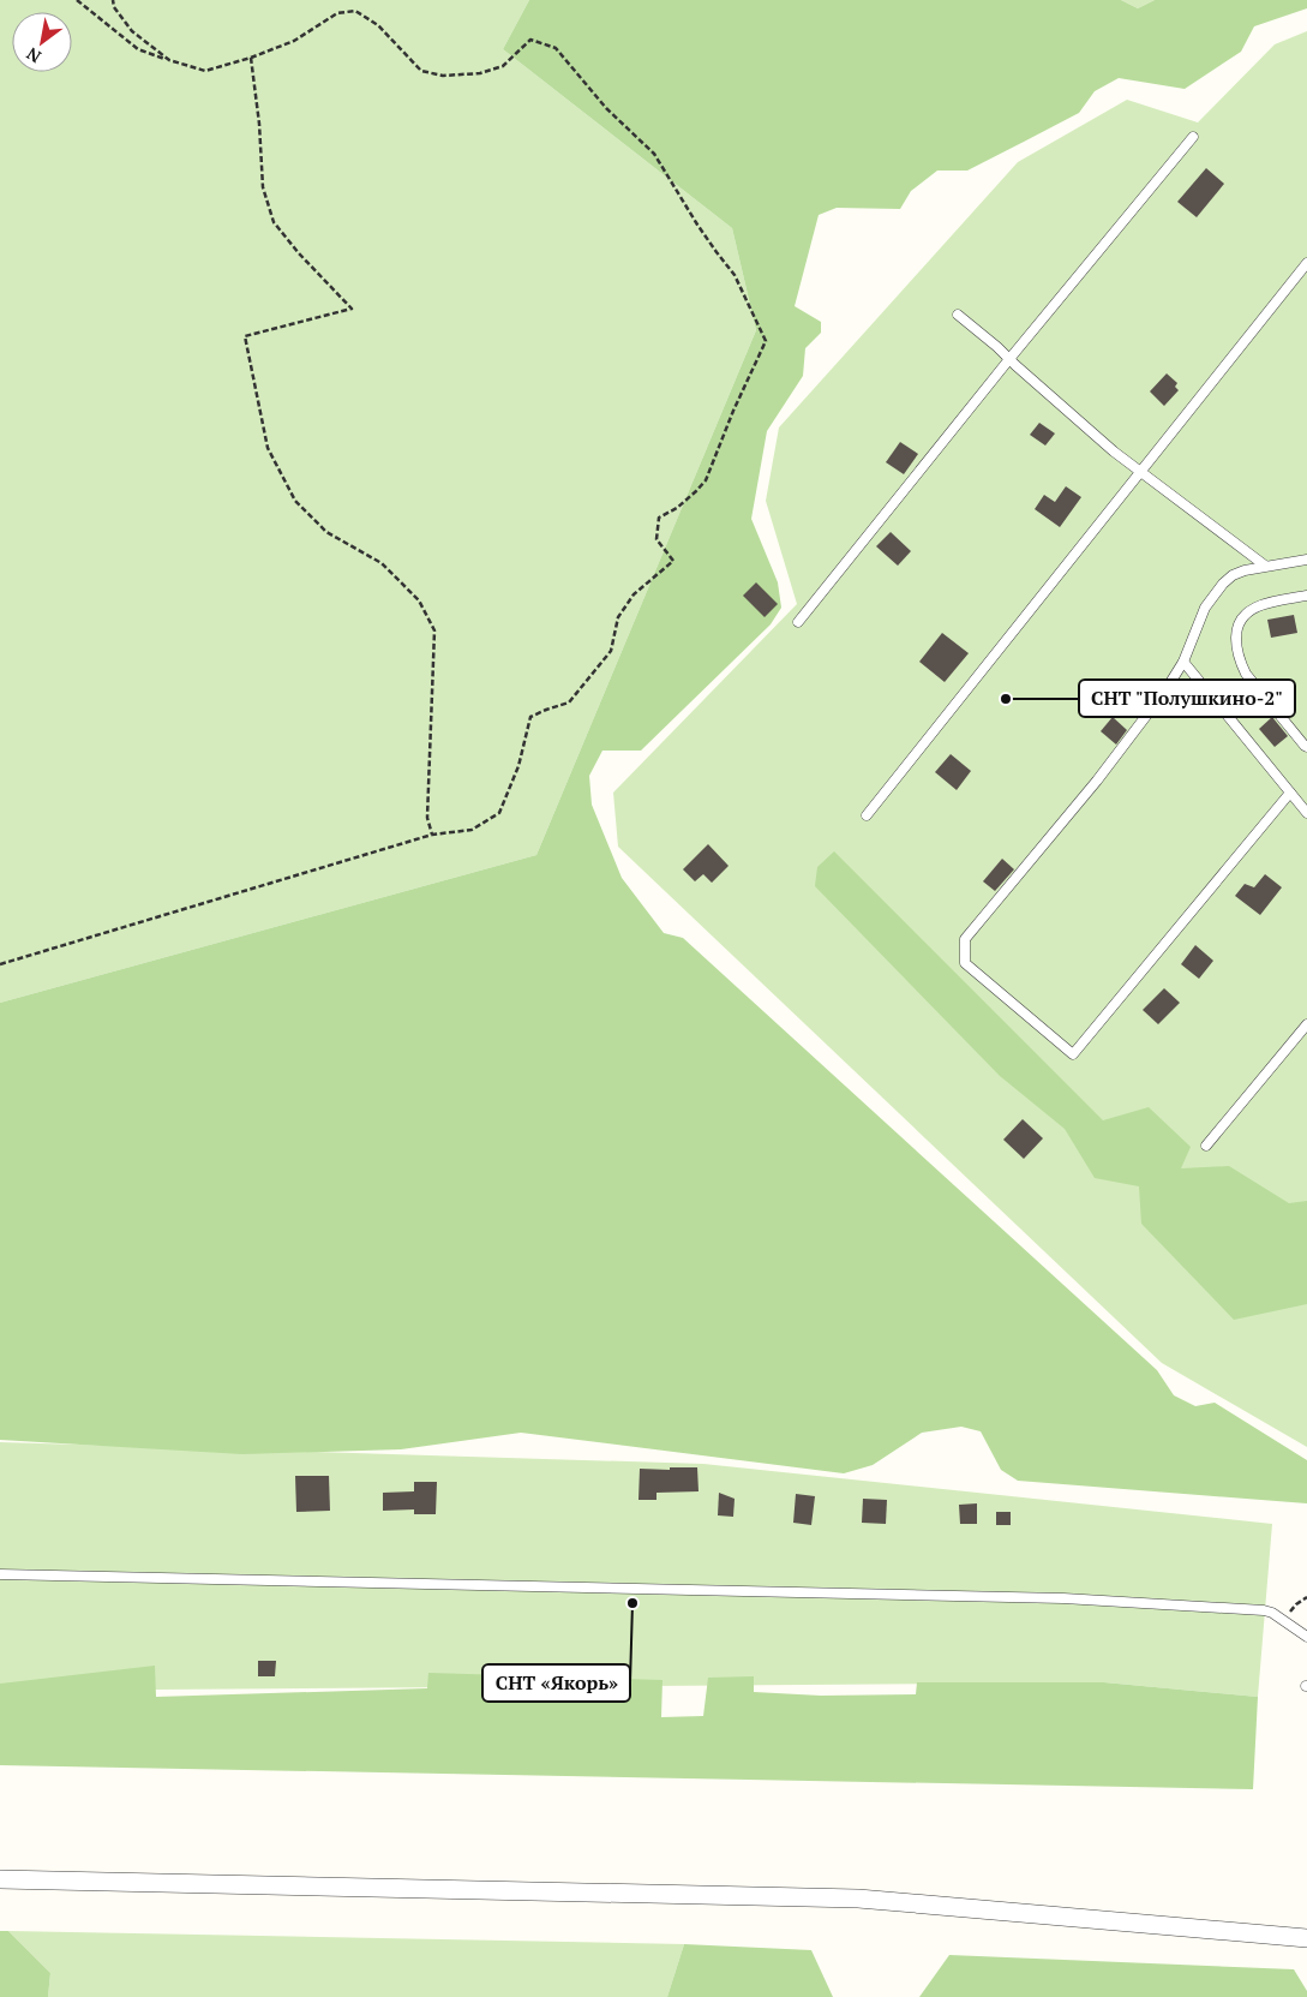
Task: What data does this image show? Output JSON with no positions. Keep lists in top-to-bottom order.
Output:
{
  "places": ["СНТ \"Полушкино-2\"", "СНТ «Якорь»"],
  "north": "bottom left"
}
